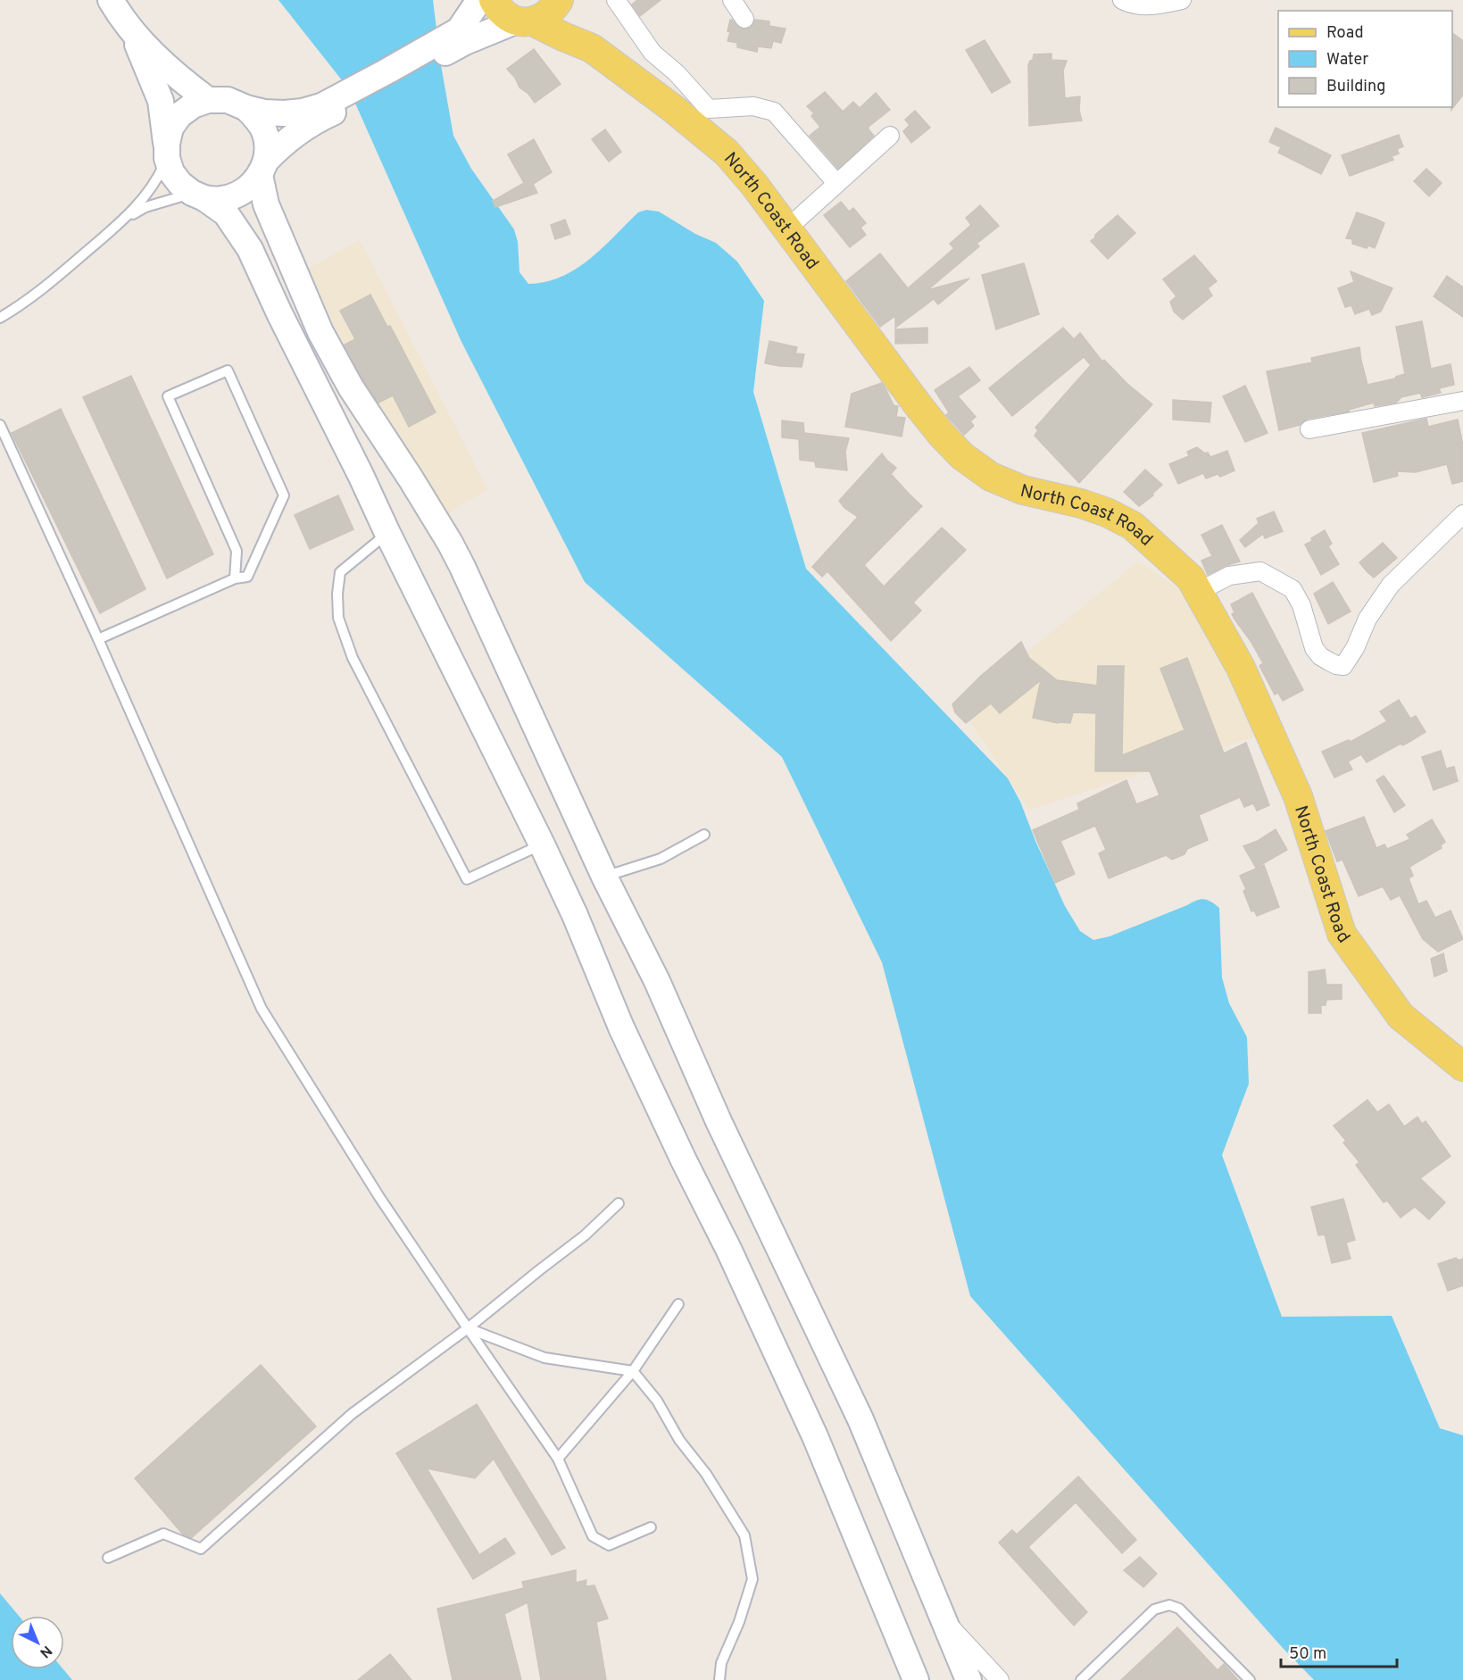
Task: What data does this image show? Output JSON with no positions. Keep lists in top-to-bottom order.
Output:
{
  "streets": {
    "main road": ["North Coast Road"]
  },
  "legend": ["Road", "Water", "Building"],
  "scale_bar": "50 m",
  "north": "bottom right"
}
